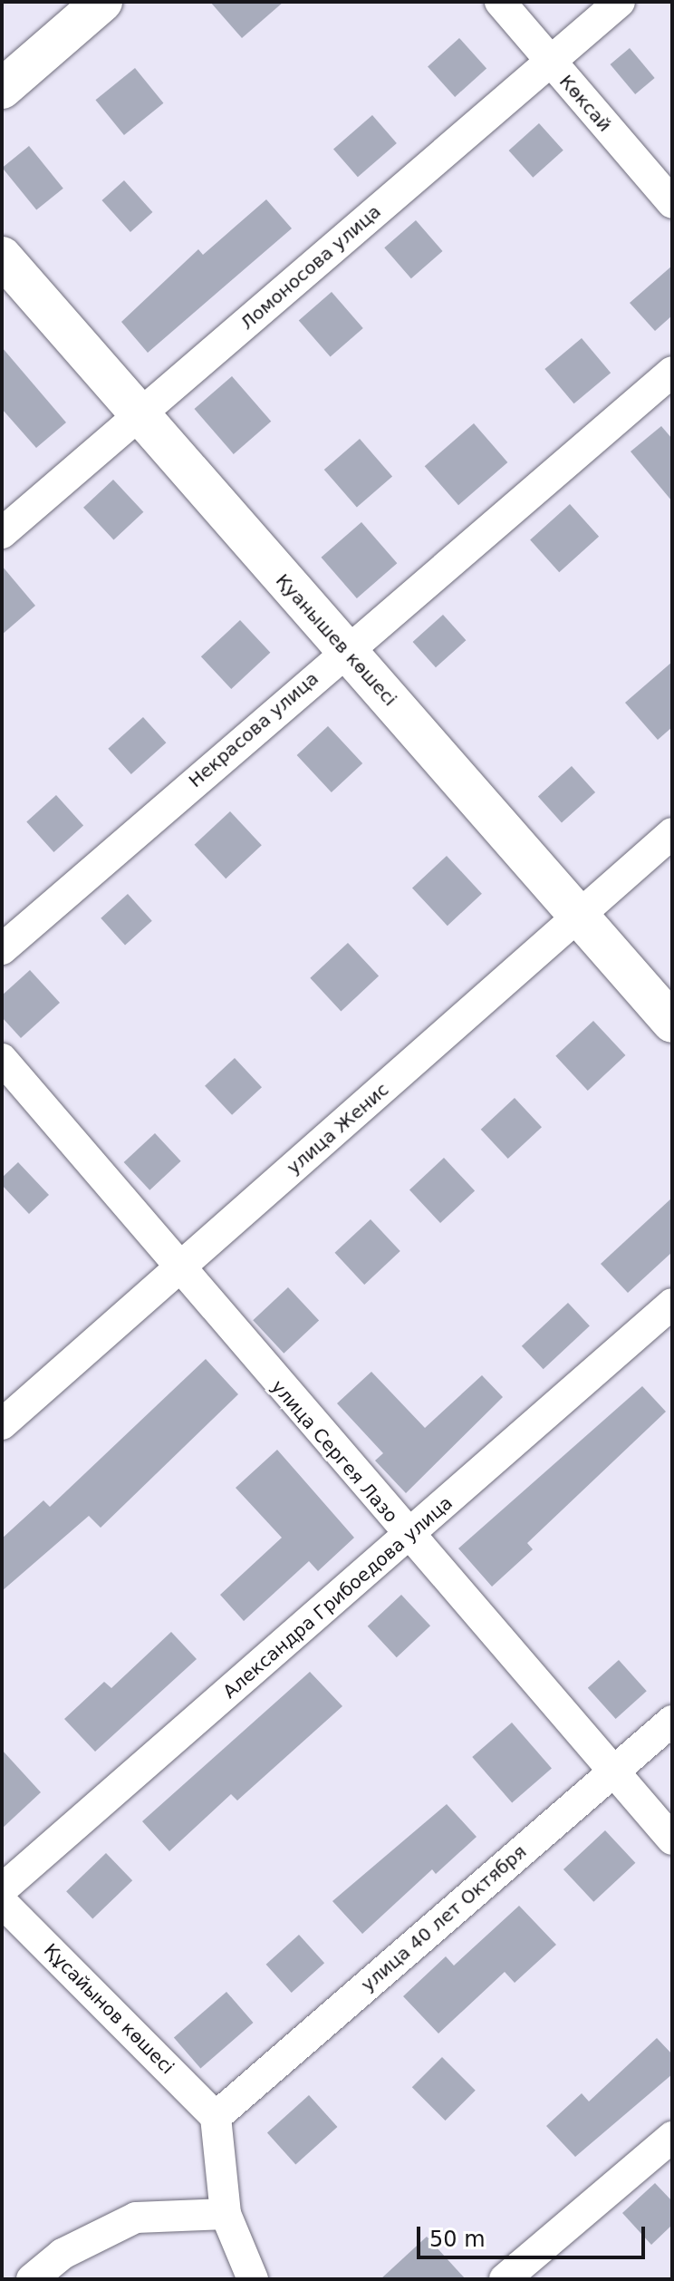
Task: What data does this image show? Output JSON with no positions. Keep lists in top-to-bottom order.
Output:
{
  "streets": {
    "street": [
      "Көксай",
      "Ломоносова улица",
      "Қуанышев көшесі",
      "Некрасова улица",
      "улица Женис",
      "улица Сергея Лазо",
      "Александра Грибоедова улица",
      "улица 40 лет Октября",
      "Құсайынов көшесі"
    ]
  },
  "crossings": [
    ["Көксай", "Ломоносова улица"],
    ["Ломоносова улица", "Қуанышев көшесі"],
    ["Қуанышев көшесі", "Некрасова улица"],
    ["Қуанышев көшесі", "улица Женис"],
    ["улица Женис", "улица Сергея Лазо"],
    ["улица Сергея Лазо", "Александра Грибоедова улица"],
    ["улица Сергея Лазо", "улица 40 лет Октября"],
    ["улица 40 лет Октября", "Құсайынов көшесі"]
  ],
  "scale_bar": "50 m"
}
